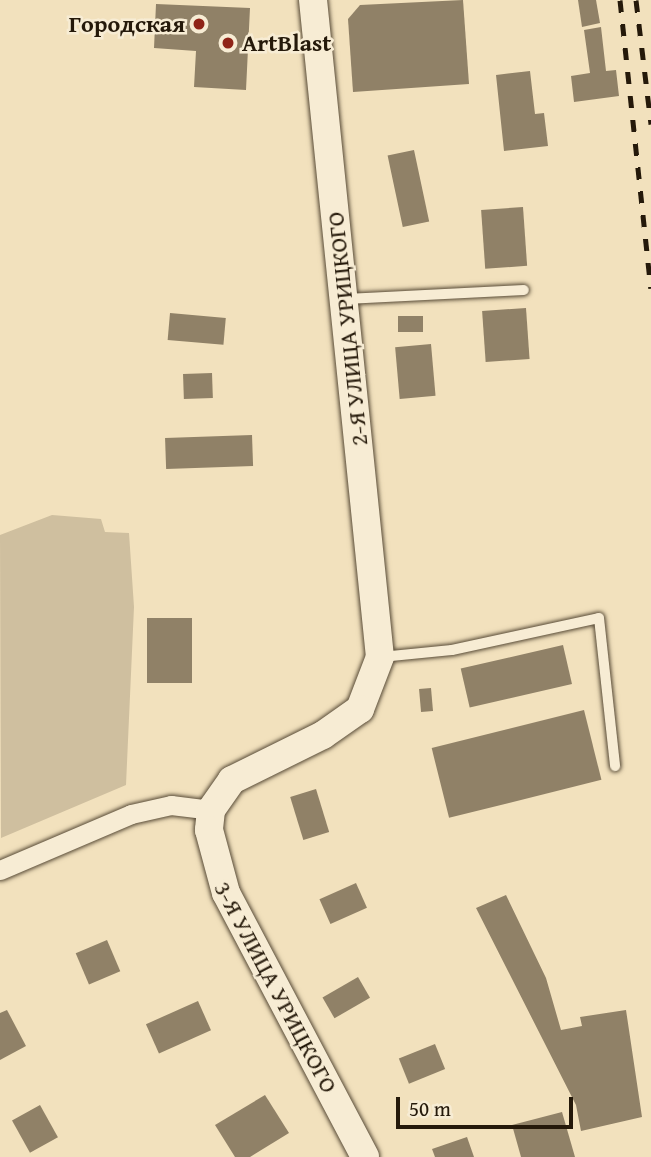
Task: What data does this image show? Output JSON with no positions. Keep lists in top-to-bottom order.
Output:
{
  "streets": {
    "street": ["2-Я УЛИЦА УРИЦКОГО", "3-Я УЛИЦА УРИЦКОГО"]
  },
  "places": ["Городская", "ArtBlast"],
  "scale_bar": "50 m"
}
